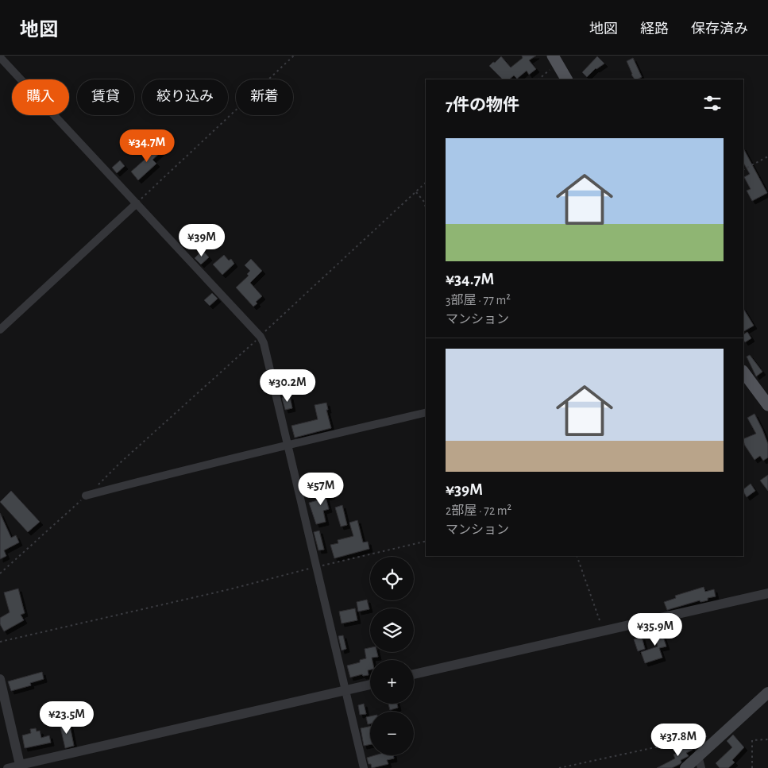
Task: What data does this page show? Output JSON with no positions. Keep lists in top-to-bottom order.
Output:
{
  "page": {
    "header": "地図",
    "nav": ["地図", "経路", "保存済み"],
    "chip": [
      "購入",
      "賃貸",
      "絞り込み",
      "新着"
    ],
    "heading": "7件の物件",
    "list": [
      {
        "name": "¥34.7M",
        "note": "3部屋 · 77 m² · マンション"
      },
      {
        "name": "¥39M",
        "note": "2部屋 · 72 m² · マンション"
      }
    ],
    "price": [
      "¥34.7M",
      "¥39M",
      "¥30.2M",
      "¥57M",
      "¥35.9M",
      "¥23.5M",
      "¥37.8M"
    ],
    "map_buttons": ["+", "−"]
  }
}
